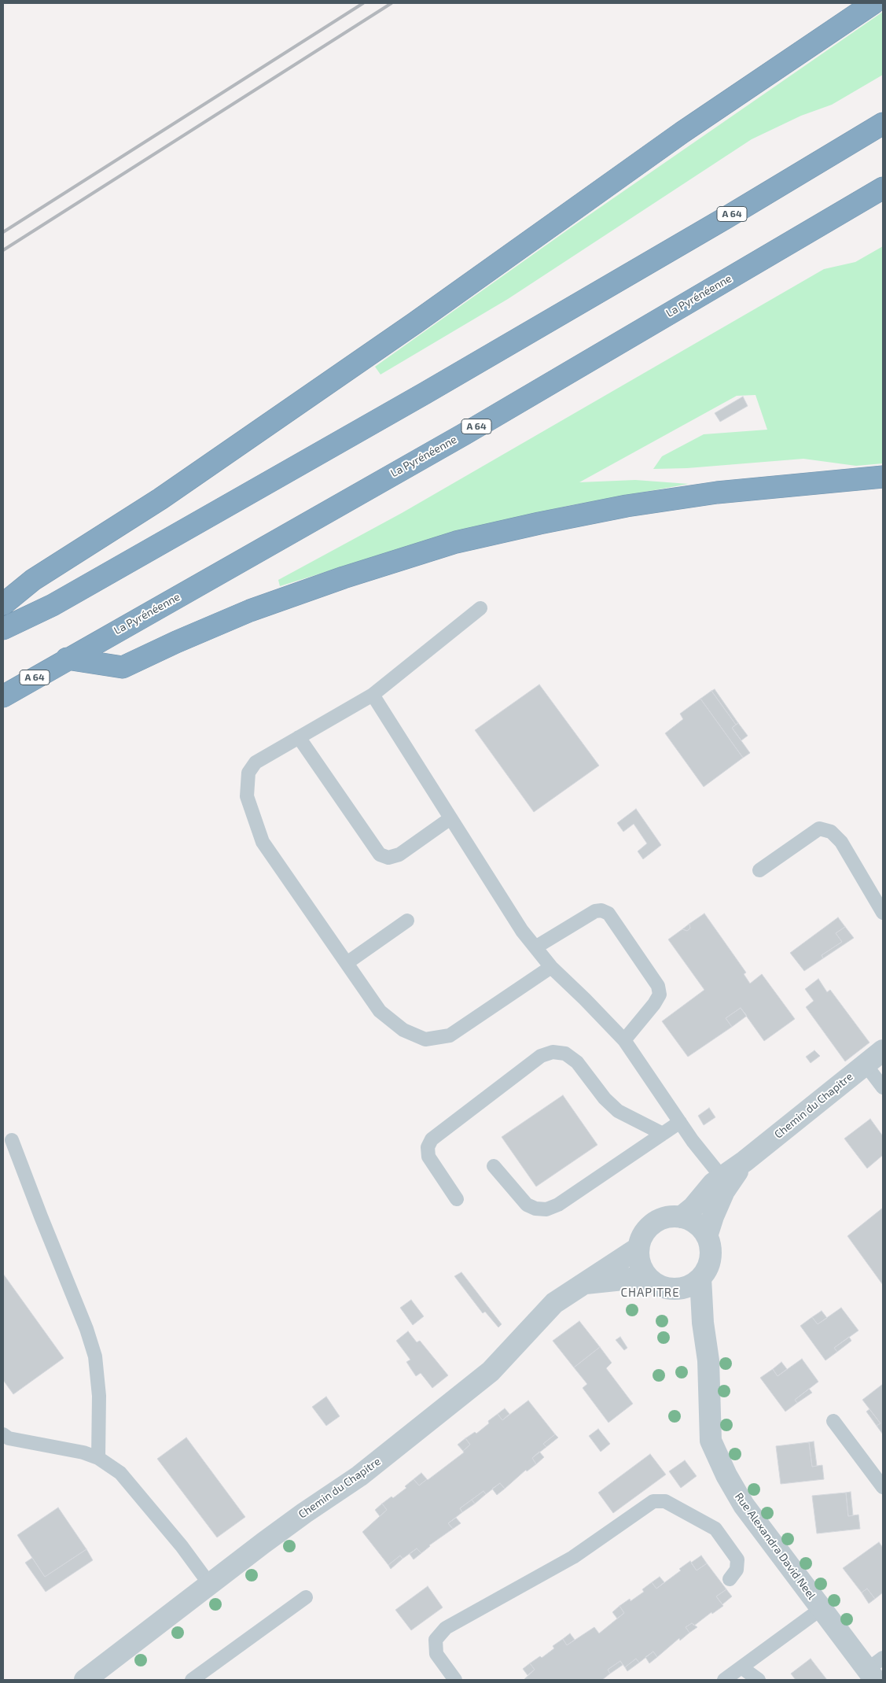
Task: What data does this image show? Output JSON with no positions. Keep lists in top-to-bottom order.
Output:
{
  "streets": {
    "highway": ["A 64", "La Pyrénéenne"],
    "street": ["Chemin du Chapitre", "Rue Alexandra David Neel"]
  },
  "crossings": [
    ["Chemin du Chapitre", "Rue Alexandra David Neel"]
  ],
  "districts": ["CHAPITRE"]
}
